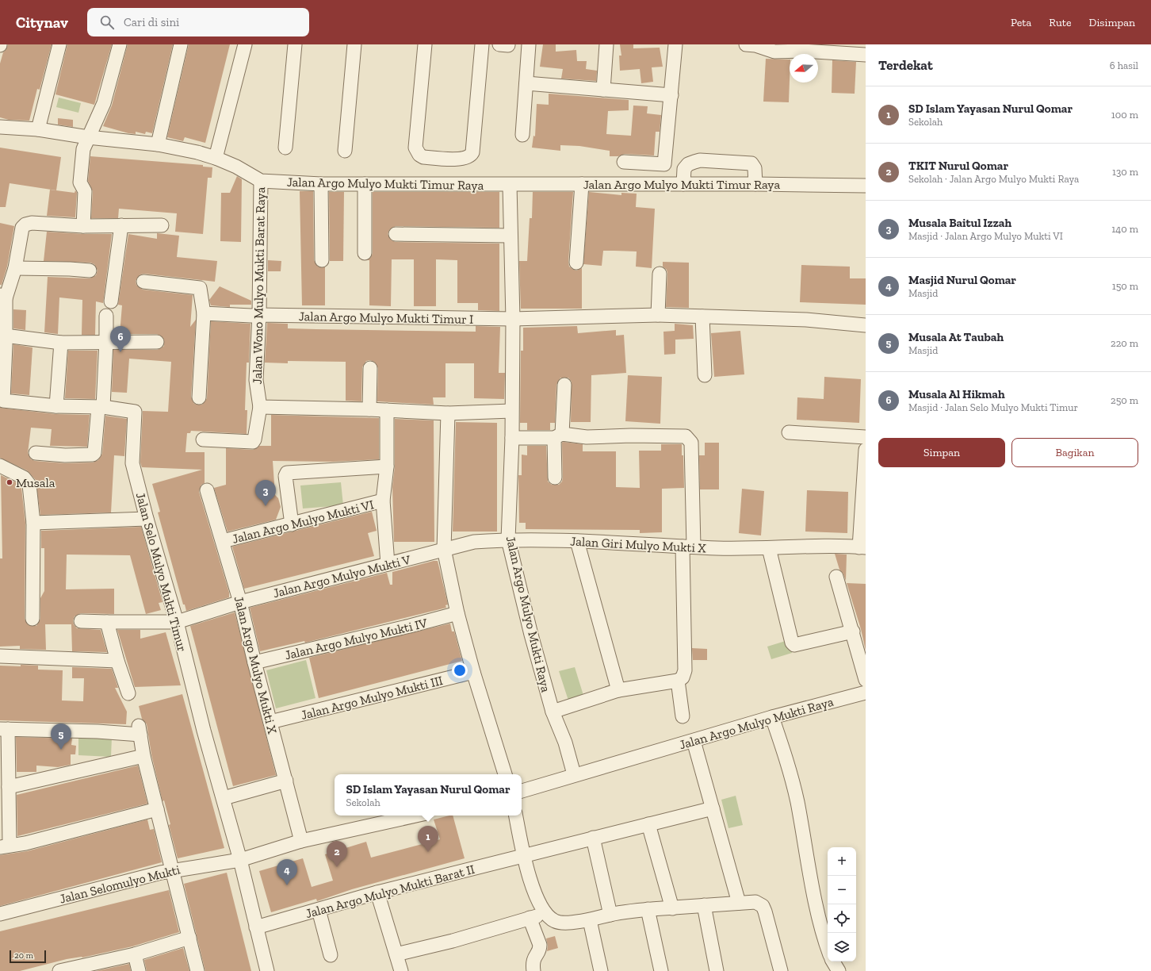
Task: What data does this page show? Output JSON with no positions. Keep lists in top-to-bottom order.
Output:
{
  "streets": {
    "street": [
      "Jalan Argo Mulyo Mukti Timur Raya",
      "Jalan Wono Mulyo Mukti Barat Raya",
      "Jalan Argo Mulyo Mukti Timur I",
      "Jalan Argo Mulyo Mukti VI",
      "Jalan Giri Mulyo Mukti X",
      "Jalan Selo Mulyo Mukti Timur",
      "Jalan Argo Mulyo Mukti V",
      "Jalan Argo Mulyo Mukti Raya",
      "Jalan Argo Mulyo Mukti IV",
      "Jalan Argo Mulyo Mukti X",
      "Jalan Argo Mulyo Mukti III",
      "Jalan Selomulyo Mukti",
      "Jalan Argo Mulyo Mukti Barat II"
    ]
  },
  "crossings": [
    ["Jalan Argo Mulyo Mukti Timur Raya", "Jalan Wono Mulyo Mukti Barat Raya"],
    ["Jalan Wono Mulyo Mukti Barat Raya", "Jalan Argo Mulyo Mukti Timur I"],
    ["Jalan Argo Mulyo Mukti VI", "Jalan Argo Mulyo Mukti X"],
    ["Jalan Giri Mulyo Mukti X", "Jalan Argo Mulyo Mukti V"],
    ["Jalan Giri Mulyo Mukti X", "Jalan Argo Mulyo Mukti Raya"],
    ["Jalan Selo Mulyo Mukti Timur", "Jalan Argo Mulyo Mukti V"],
    ["Jalan Selo Mulyo Mukti Timur", "Jalan Selomulyo Mukti"],
    ["Jalan Selo Mulyo Mukti Timur", "Jalan Argo Mulyo Mukti Barat II"],
    ["Jalan Argo Mulyo Mukti V", "Jalan Argo Mulyo Mukti Raya"],
    ["Jalan Argo Mulyo Mukti V", "Jalan Argo Mulyo Mukti X"],
    ["Jalan Argo Mulyo Mukti IV", "Jalan Argo Mulyo Mukti X"],
    ["Jalan Argo Mulyo Mukti X", "Jalan Argo Mulyo Mukti III"]
  ],
  "places": ["Musala"],
  "scale_bar": "20 m",
  "north": "left",
  "page": {
    "header": "Citynav",
    "search": "Cari di sini",
    "nav": ["Peta", "Rute", "Disimpan"],
    "heading": ["Terdekat", "6 hasil"],
    "list": [
      {
        "mark": "1",
        "name": "SD Islam Yayasan Nurul Qomar",
        "note": "Sekolah",
        "value": "100 m"
      },
      {
        "mark": "2",
        "name": "TKIT Nurul Qomar",
        "note": "Sekolah · Jalan Argo Mulyo Mukti Raya",
        "value": "130 m"
      },
      {
        "mark": "3",
        "name": "Musala Baitul Izzah",
        "note": "Masjid · Jalan Argo Mulyo Mukti VI",
        "value": "140 m"
      },
      {
        "mark": "4",
        "name": "Masjid Nurul Qomar",
        "note": "Masjid",
        "value": "150 m"
      },
      {
        "mark": "5",
        "name": "Musala At Taubah",
        "note": "Masjid",
        "value": "220 m"
      },
      {
        "mark": "6",
        "name": "Musala Al Hikmah",
        "note": "Masjid · Jalan Selo Mulyo Mukti Timur",
        "value": "250 m"
      }
    ],
    "pins": [
      "6",
      "3",
      "5",
      "1",
      "2",
      "4"
    ],
    "buttons": ["Simpan", "Bagikan"],
    "popup": ["SD Islam Yayasan Nurul Qomar", "Sekolah"],
    "map_buttons": ["+", "−"],
    "scale": "20 m"
  }
}
